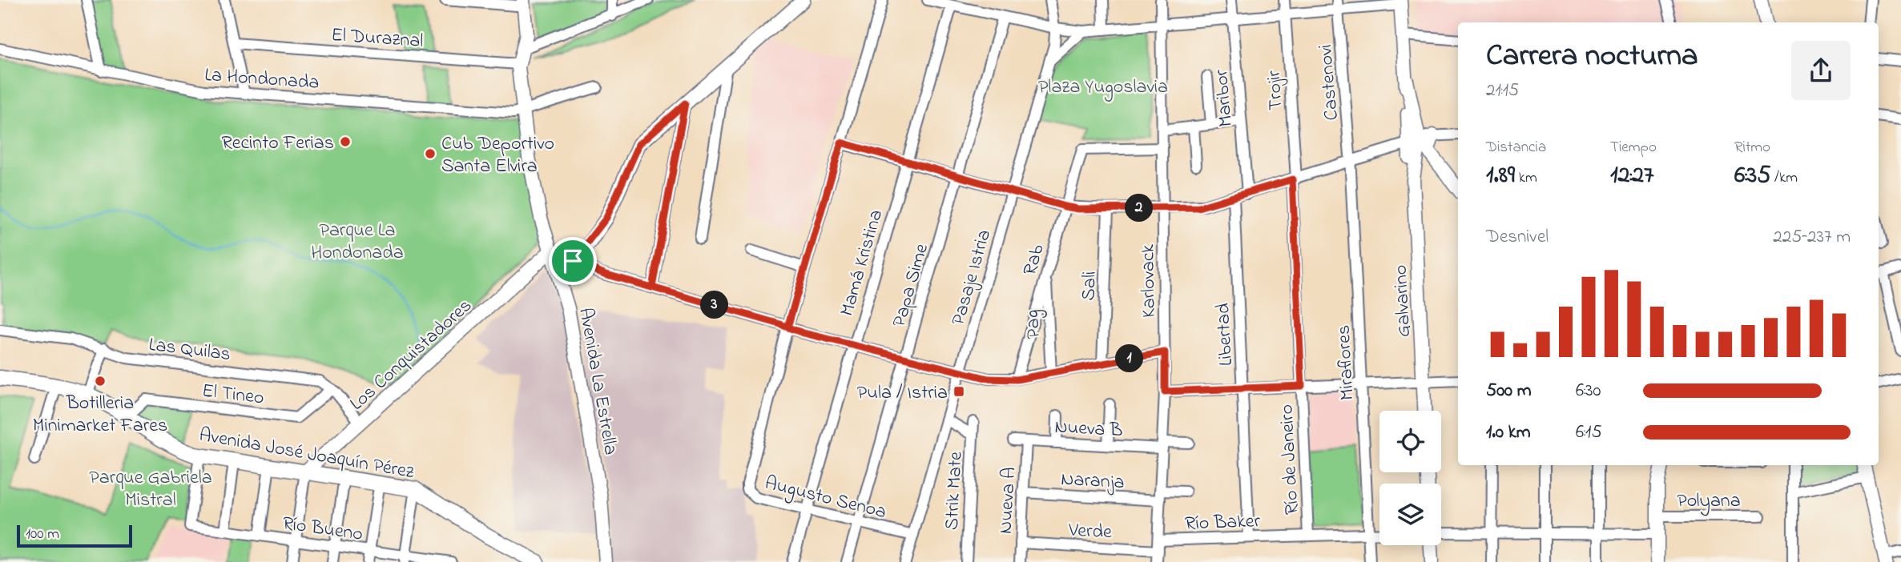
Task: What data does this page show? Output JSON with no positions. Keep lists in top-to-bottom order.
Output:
{
  "streets": {
    "main road": ["Avenida José Joaquín Pérez"],
    "street": [
      "El Duraznal",
      "La Hondonada",
      "Castenovi",
      "Trojir",
      "Maribor",
      "Rab",
      "Mamá Kristina",
      "Pasaje Istria",
      "Karlovack",
      "Papa Sime",
      "Sali",
      "Galvarino",
      "Pag",
      "Libertad",
      "Las Quilas",
      "Los Conquistadores",
      "Miraflores",
      "Avenida La Estrella",
      "El Tineo",
      "Nueva B",
      "Río de Janeiro",
      "Naranja",
      "Strik Mate",
      "Augusto Senoa",
      "Polyana",
      "Nueva A",
      "Río Baker",
      "Río Bueno",
      "Verde"
    ]
  },
  "crossings": [
    ["El Duraznal", "Avenida La Estrella"],
    ["La Hondonada", "Avenida La Estrella"],
    ["Castenovi", "Miraflores"],
    ["Trojir", "Río de Janeiro"],
    ["Rab", "Karlovack"],
    ["Rab", "Pag"],
    ["Mamá Kristina", "Augusto Senoa"],
    ["Pasaje Istria", "Augusto Senoa"],
    ["Karlovack", "Nueva B"],
    ["Karlovack", "Naranja"],
    ["Karlovack", "Río Baker"],
    ["Karlovack", "Verde"],
    ["Papa Sime", "Augusto Senoa"],
    ["Libertad", "Río Baker"],
    ["Las Quilas", "Los Conquistadores"],
    ["Las Quilas", "El Tineo"],
    ["Los Conquistadores", "Avenida La Estrella"],
    ["Los Conquistadores", "Avenida José Joaquín Pérez"],
    ["Miraflores", "Río Baker"],
    ["El Tineo", "Avenida José Joaquín Pérez"],
    ["Nueva B", "Nueva A"],
    ["Avenida José Joaquín Pérez", "Río Bueno"],
    ["Río de Janeiro", "Río Baker"],
    ["Naranja", "Nueva A"],
    ["Nueva A", "Verde"],
    ["Río Baker", "Verde"]
  ],
  "parks": ["Plaza Yugoslavia", "Parque La Hondonada", "Parque Gabriela Mistral"],
  "places": {
    "other": ["Recinto Ferias", "Cub Deportivo Santa Elvira", "Botilleria Minimarket Fares"],
    "transit": ["Pula / Istria"]
  },
  "scale_bar": "100 m",
  "page": {
    "heading": ["Carrera nocturna", "21:15"],
    "stats": [
      ["Distancia", "1.89 km"],
      ["Tiempo", "12:27"],
      ["Ritmo", "6:35 /km"]
    ],
    "pins": ["2", "3", "1"],
    "chart": ["Desnivel", "225–237 m"],
    "list": [
      {
        "name": "500 m",
        "note": "6:30"
      },
      {
        "name": "1.0 km",
        "note": "6:15"
      }
    ],
    "scale": "100 m"
  }
}
